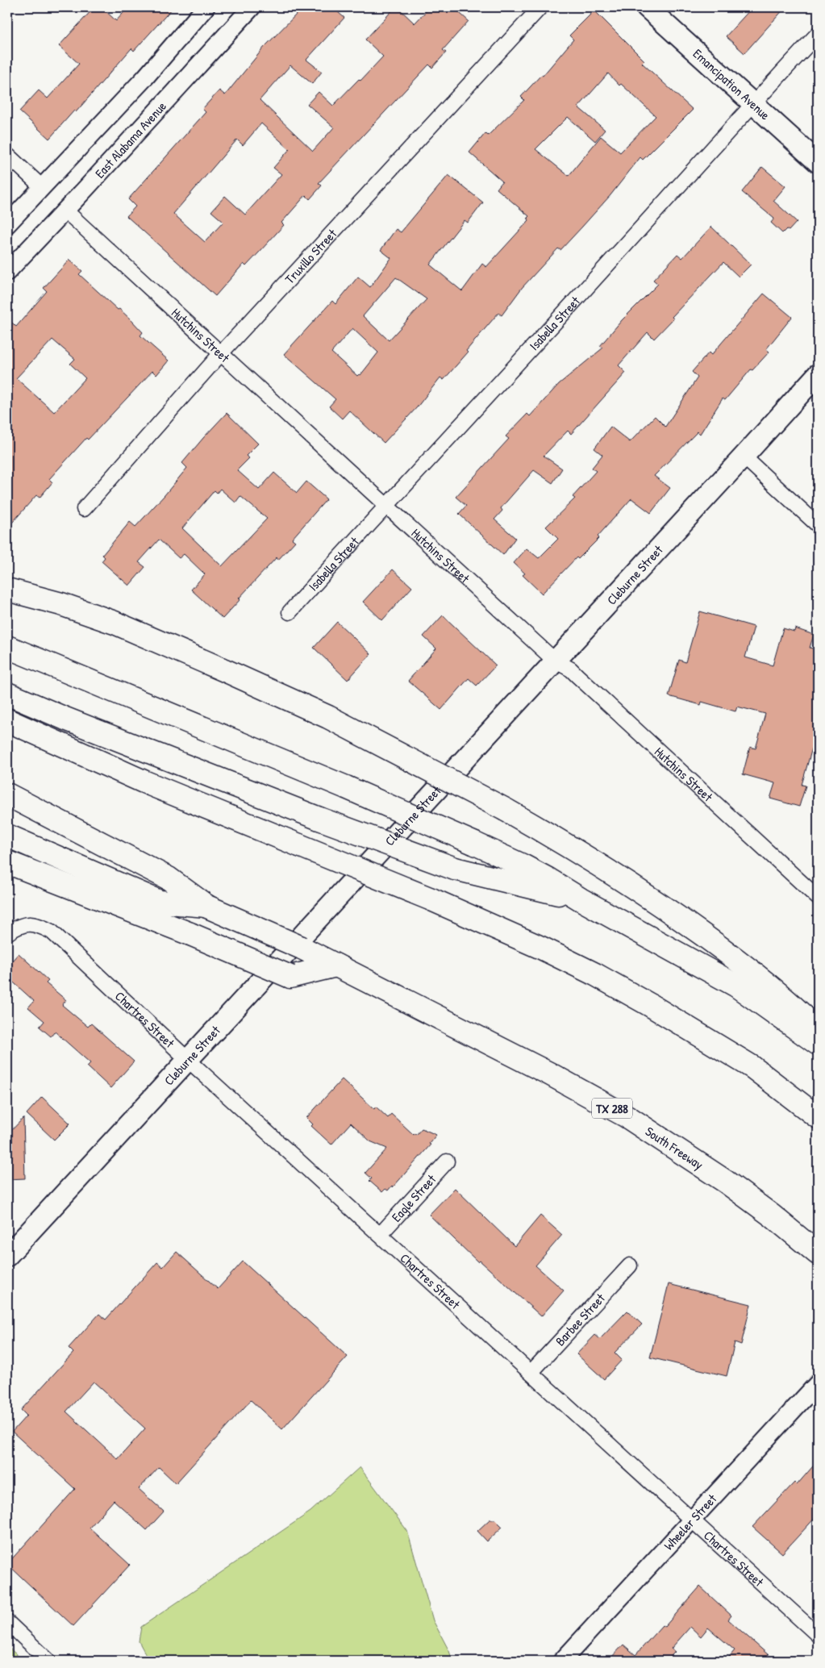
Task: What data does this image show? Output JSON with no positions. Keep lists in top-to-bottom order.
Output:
{
  "streets": {
    "highway": ["TX 288", "South Freeway"],
    "main road": ["Emancipation Avenue", "Cleburne Street"],
    "street": [
      "East Alabama Avenue",
      "Truxillo Street",
      "Isabella Street",
      "Hutchins Street",
      "Chartres Street",
      "Eagle Street",
      "Barbee Street",
      "Wheeler Street"
    ]
  },
  "crossings": [
    ["Emancipation Avenue", "Isabella Street"],
    ["East Alabama Avenue", "Hutchins Street"],
    ["Truxillo Street", "Hutchins Street"],
    ["Isabella Street", "Hutchins Street"],
    ["Hutchins Street", "Cleburne Street"],
    ["Cleburne Street", "Chartres Street"],
    ["Chartres Street", "Eagle Street"],
    ["Chartres Street", "Barbee Street"],
    ["Chartres Street", "Wheeler Street"]
  ]
}
